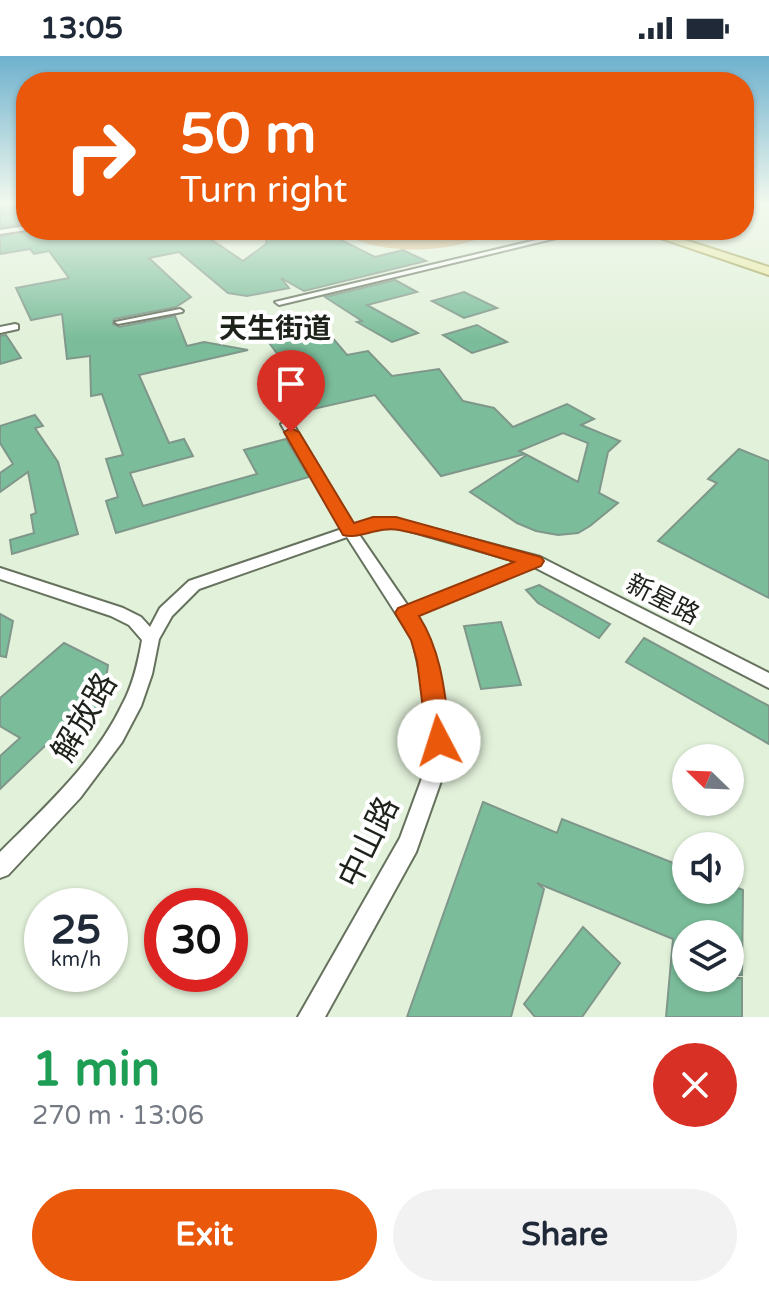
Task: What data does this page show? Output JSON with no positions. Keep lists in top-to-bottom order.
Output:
{
  "streets": {
    "street": ["新星路", "解放路", "中山路"]
  },
  "crossings": [
    ["新星路", "解放路"],
    ["新星路", "中山路"]
  ],
  "districts": ["天生街道"],
  "north": "top left",
  "page": {
    "status": "13:05",
    "turn": ["50 m", "Turn right"],
    "speed": "25 km/h",
    "limit": "30",
    "heading": ["1 min", "270 m · 13:06"],
    "buttons": ["Exit", "Share"]
  }
}
